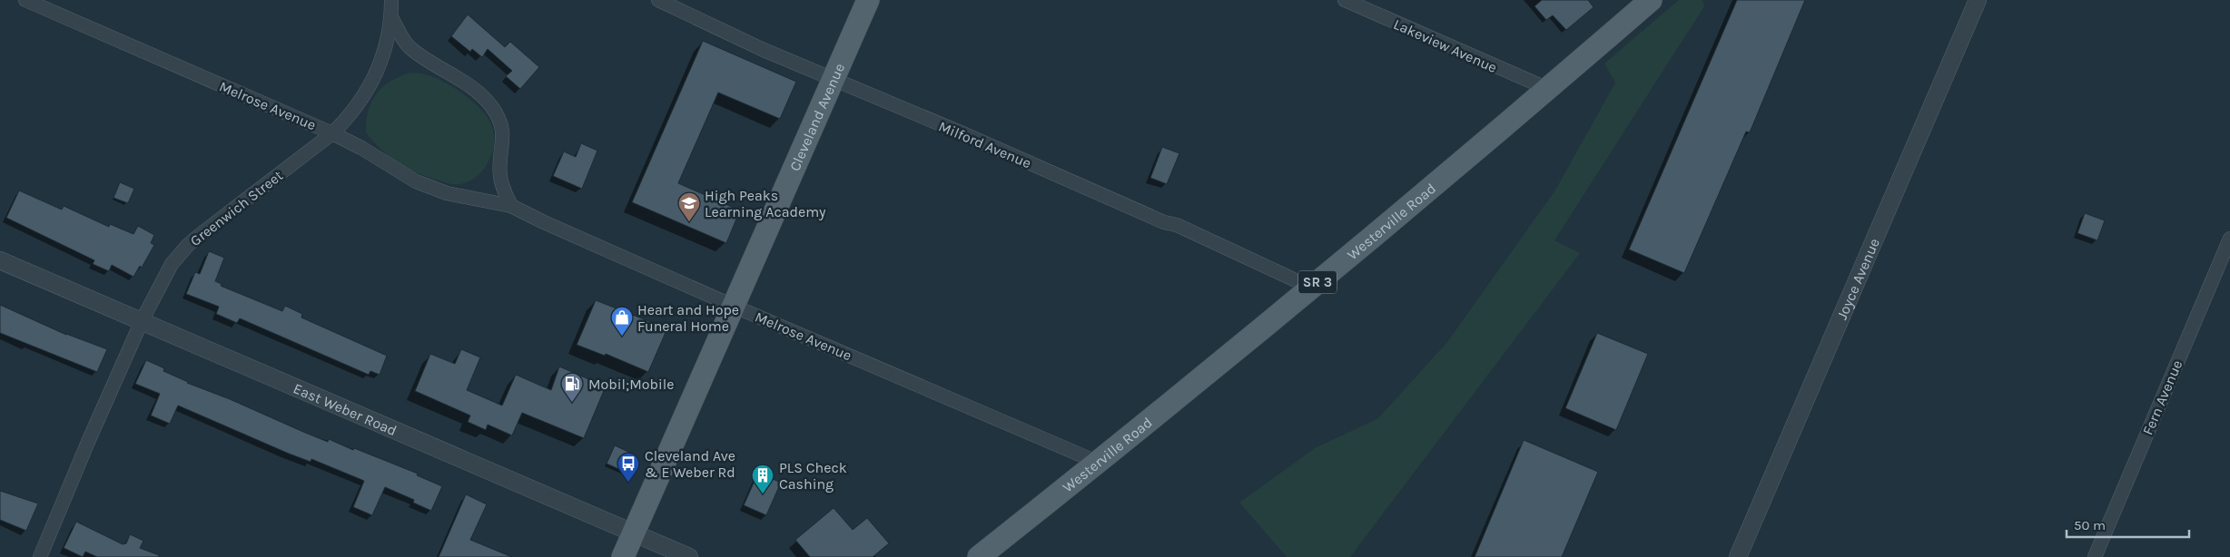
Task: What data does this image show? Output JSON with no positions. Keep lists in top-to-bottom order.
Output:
{
  "streets": {
    "main road": ["Cleveland Avenue", "Westerville Road", "SR 3"],
    "street": [
      "Lakeview Avenue",
      "Melrose Avenue",
      "Milford Avenue",
      "Greenwich Street",
      "Joyce Avenue",
      "Fern Avenue",
      "East Weber Road"
    ]
  },
  "crossings": [
    ["Lakeview Avenue", "Westerville Road"],
    ["Melrose Avenue", "Cleveland Avenue"],
    ["Melrose Avenue", "Greenwich Street"],
    ["Melrose Avenue", "Westerville Road"],
    ["Cleveland Avenue", "Milford Avenue"],
    ["Cleveland Avenue", "East Weber Road"],
    ["Milford Avenue", "Westerville Road"],
    ["Greenwich Street", "East Weber Road"]
  ],
  "places": {
    "school or university": ["High Peaks Learning Academy"],
    "shop": ["Heart and Hope Funeral Home"],
    "fuel station": ["Mobil;Mobile"],
    "bus stop": ["Cleveland Ave & E Weber Rd"],
    "building": ["PLS Check Cashing"]
  },
  "scale_bar": "50 m"
}
